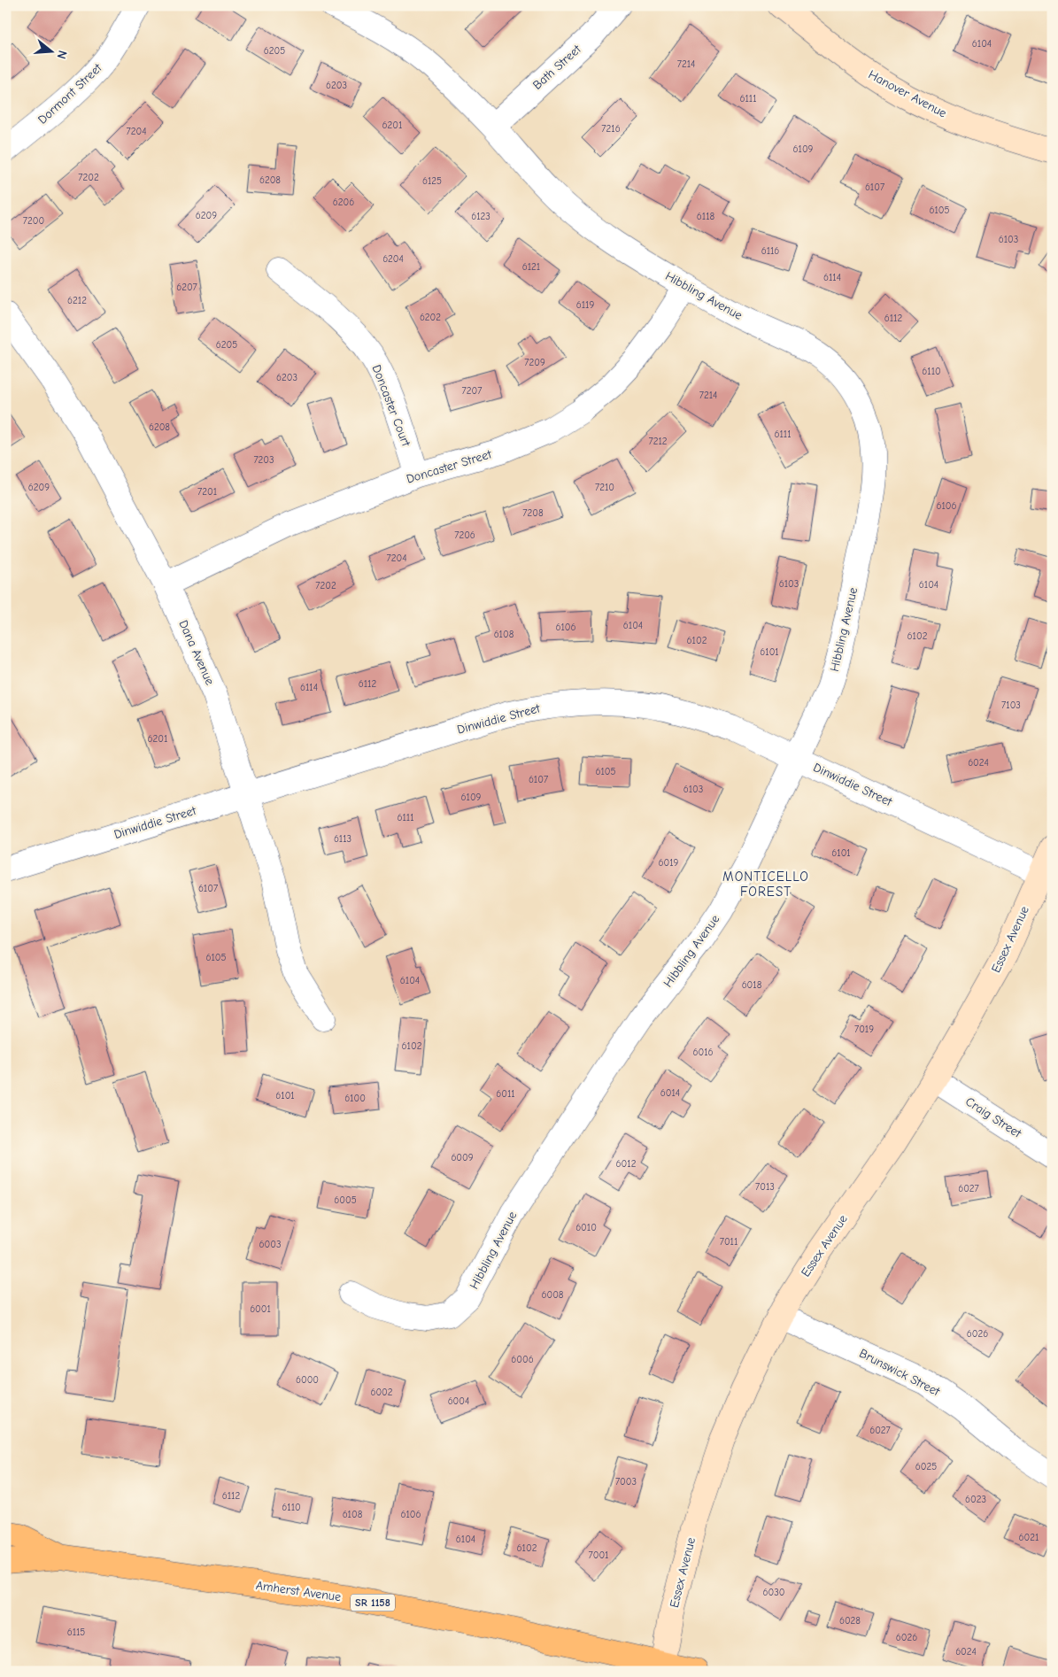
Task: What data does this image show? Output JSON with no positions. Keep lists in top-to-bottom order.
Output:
{
  "streets": {
    "main road": ["Amherst Avenue", "SR 1158"],
    "street": [
      "Bath Street",
      "Dormont Street",
      "Hanover Avenue",
      "Hibbling Avenue",
      "Doncaster Court",
      "Doncaster Street",
      "Dana Avenue",
      "Dinwiddie Street",
      "Essex Avenue",
      "Craig Street",
      "Brunswick Street"
    ]
  },
  "crossings": [
    ["Bath Street", "Hibbling Avenue"],
    ["Hibbling Avenue", "Doncaster Street"],
    ["Hibbling Avenue", "Dinwiddie Street"],
    ["Doncaster Court", "Doncaster Street"],
    ["Doncaster Street", "Dana Avenue"],
    ["Dana Avenue", "Dinwiddie Street"],
    ["Dinwiddie Street", "Essex Avenue"],
    ["Essex Avenue", "Craig Street"],
    ["Essex Avenue", "Brunswick Street"],
    ["Essex Avenue", "Amherst Avenue"]
  ],
  "districts": ["MONTICELLO FOREST"],
  "house_numbers": [
    "6104",
    "6205",
    "7214",
    "6203",
    "6111",
    "6201",
    "7216",
    "7204",
    "6109",
    "7202",
    "6208",
    "6125",
    "6107",
    "6206",
    "6105",
    "6209",
    "6123",
    "6118",
    "7200",
    "6103",
    "6116",
    "6204",
    "6121",
    "6114",
    "6207",
    "6212",
    "6119",
    "6202",
    "6112",
    "6205",
    "7209",
    "6110",
    "6203",
    "7207",
    "7214",
    "6208",
    "6111",
    "7212",
    "7203",
    "6209",
    "7210",
    "7201",
    "6106",
    "7208",
    "7206",
    "7204",
    "6103",
    "6104",
    "7202",
    "6104",
    "6106",
    "6108",
    "6102",
    "6102",
    "6101",
    "6112",
    "6114",
    "7103",
    "6201",
    "6024",
    "6105",
    "6107",
    "6103",
    "6109",
    "6111",
    "6113",
    "6101",
    "6019",
    "6107",
    "6105",
    "6104",
    "6018",
    "7019",
    "6102",
    "6016",
    "6014",
    "6011",
    "6101",
    "6100",
    "6009",
    "6012",
    "7013",
    "6027",
    "6005",
    "6010",
    "7011",
    "6003",
    "6008",
    "6001",
    "6026",
    "6006",
    "6000",
    "6002",
    "6004",
    "6027",
    "6025",
    "7003",
    "6112",
    "6023",
    "6110",
    "6108",
    "6106",
    "6021",
    "6104",
    "6102",
    "7001",
    "6030",
    "6028",
    "6115",
    "6026",
    "6024"
  ],
  "north": "right"
}
